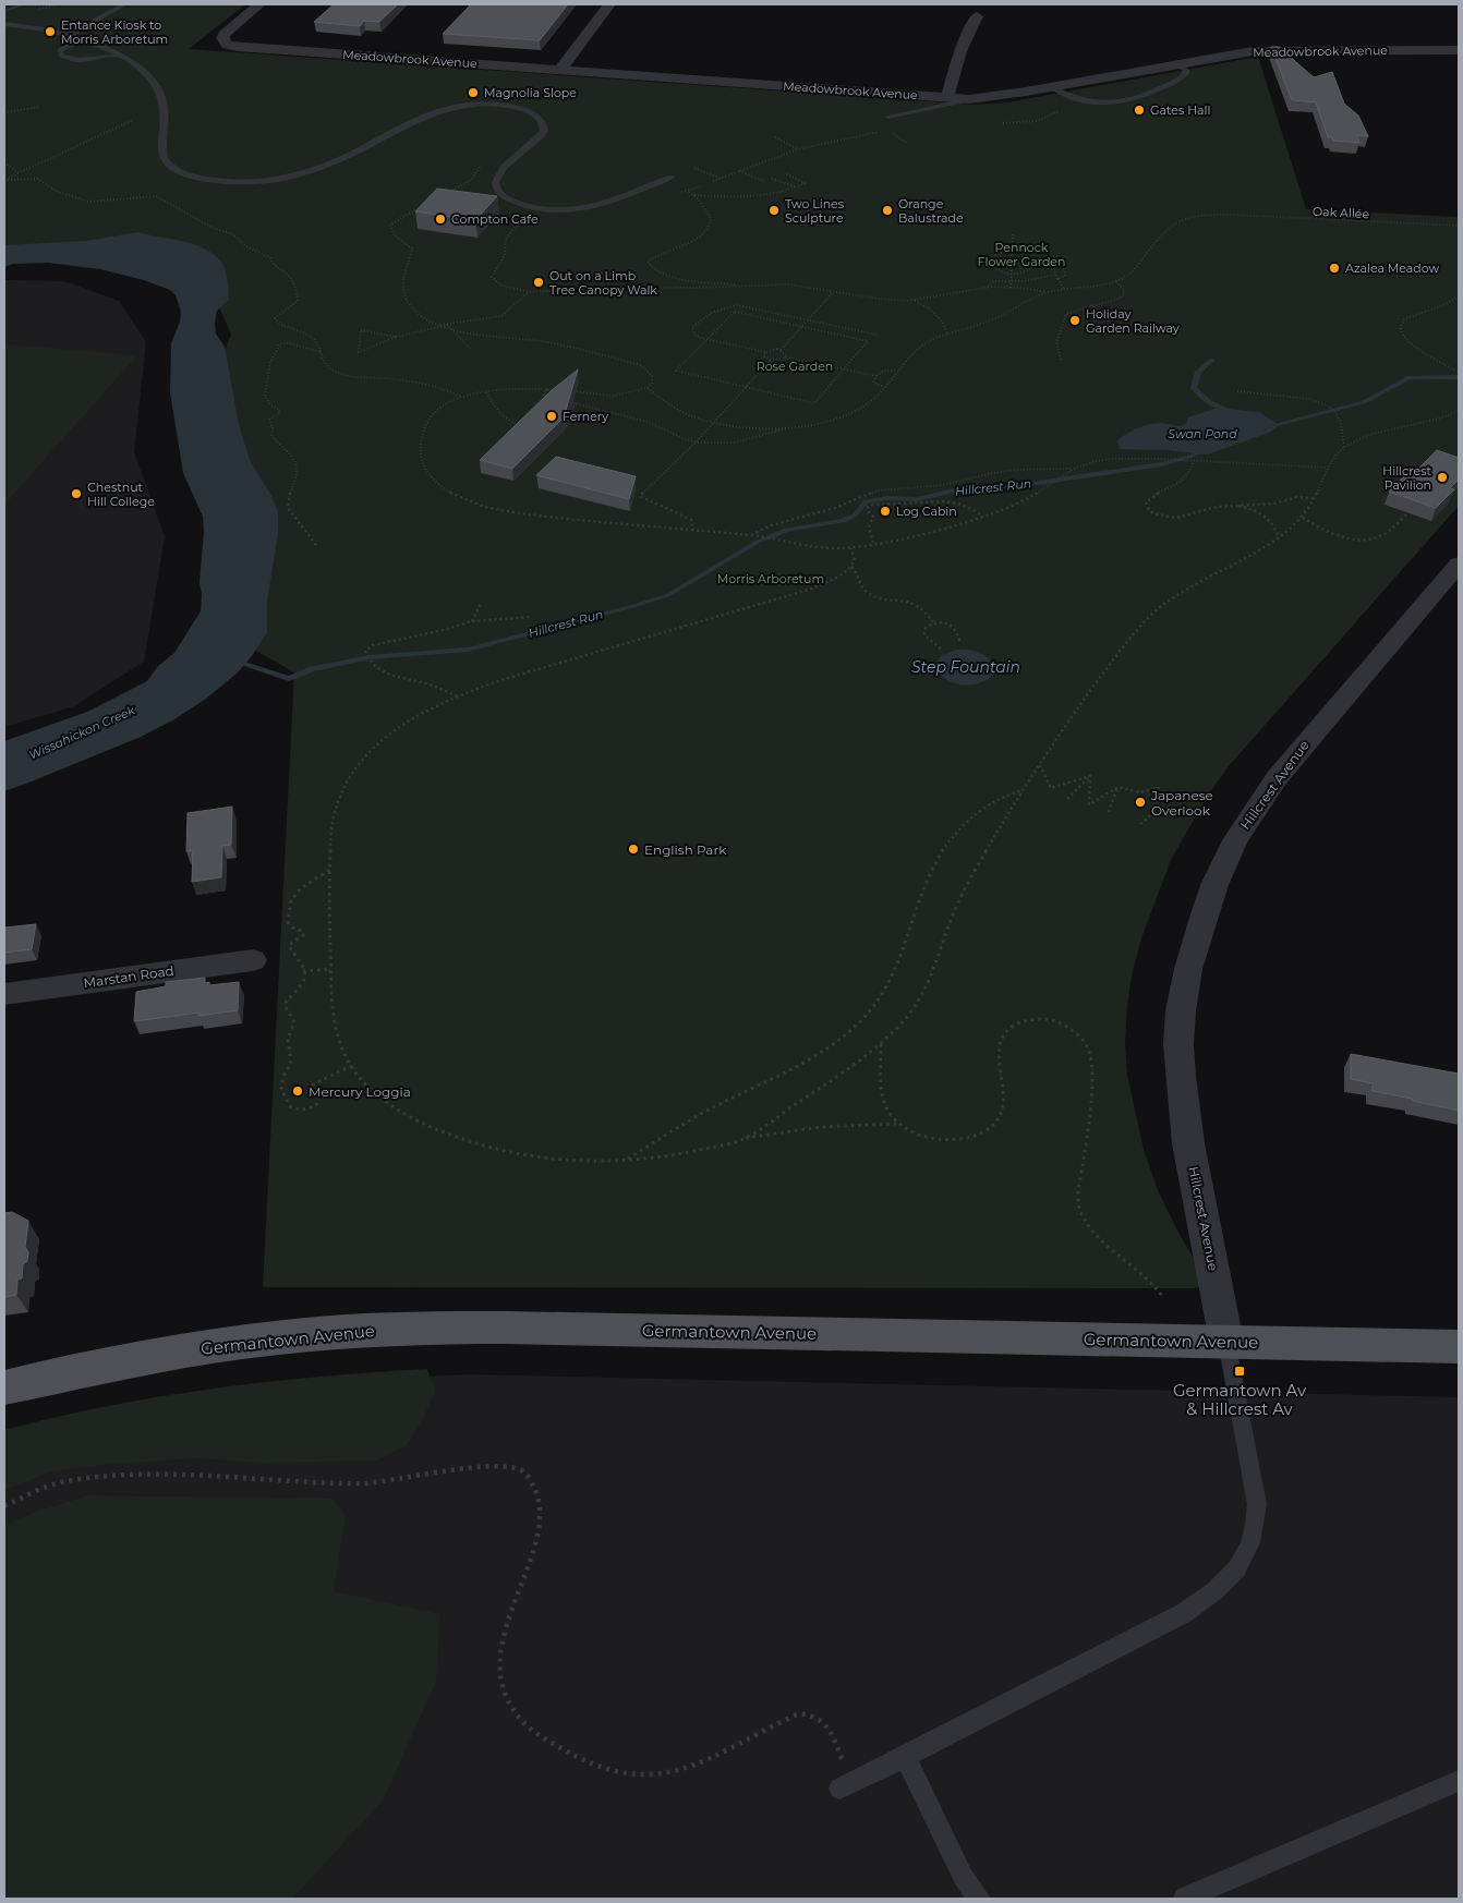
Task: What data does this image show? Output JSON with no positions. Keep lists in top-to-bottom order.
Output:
{
  "streets": {
    "main road": ["Germantown Avenue"],
    "street": ["Meadowbrook Avenue", "Hillcrest Avenue", "Marstan Road"],
    "path": ["Oak Allée"]
  },
  "crossings": [
    ["Hillcrest Avenue", "Germantown Avenue"]
  ],
  "water": [
    "Swan Pond",
    "Hillcrest Run",
    "Step Fountain",
    "Wissahickon Creek"
  ],
  "parks": ["Pennock Flower Garden", "Rose Garden", "Morris Arboretum"],
  "places": {
    "other": [
      "Entance Kiosk to Morris Arboretum",
      "Magnolia Slope",
      "Gates Hall",
      "Two Lines Sculpture",
      "Orange Balustrade",
      "Compton Cafe",
      "Azalea Meadow",
      "Out on a Limb Tree Canopy Walk",
      "Holiday Garden Railway",
      "Fernery",
      "Hillcrest Pavilion",
      "Chestnut Hill College",
      "Log Cabin",
      "Japanese Overlook",
      "English Park",
      "Mercury Loggia"
    ],
    "transit": ["Germantown Av & Hillcrest Av"]
  }
}
